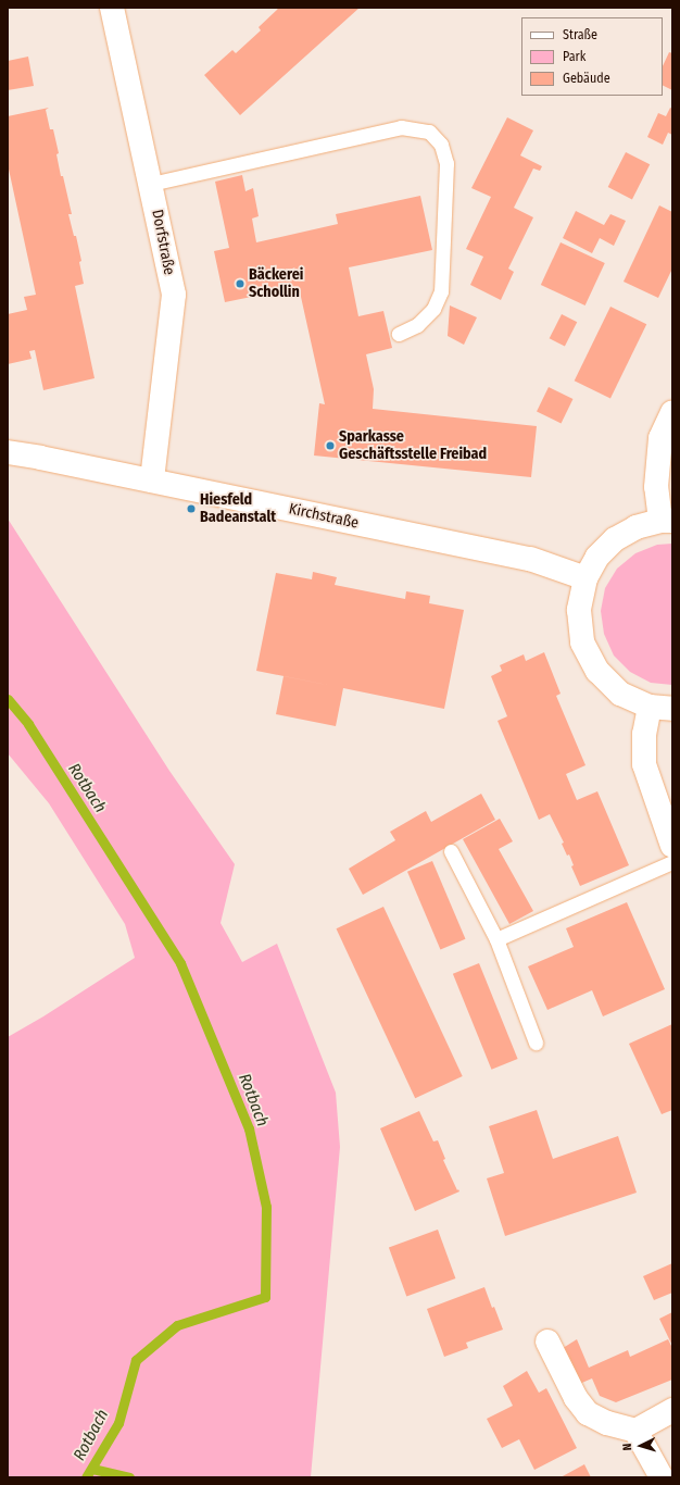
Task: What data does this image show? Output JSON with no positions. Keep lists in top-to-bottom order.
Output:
{
  "streets": {
    "street": ["Dorfstraße", "Kirchstraße"]
  },
  "crossings": [
    ["Dorfstraße", "Kirchstraße"]
  ],
  "water": ["Rotbach"],
  "places": ["Bäckerei Schollin", "Sparkasse Geschäftsstelle Freibad", "Hiesfeld Badeanstalt"],
  "legend": ["Straße", "Park", "Gebäude"],
  "north": "left"
}
